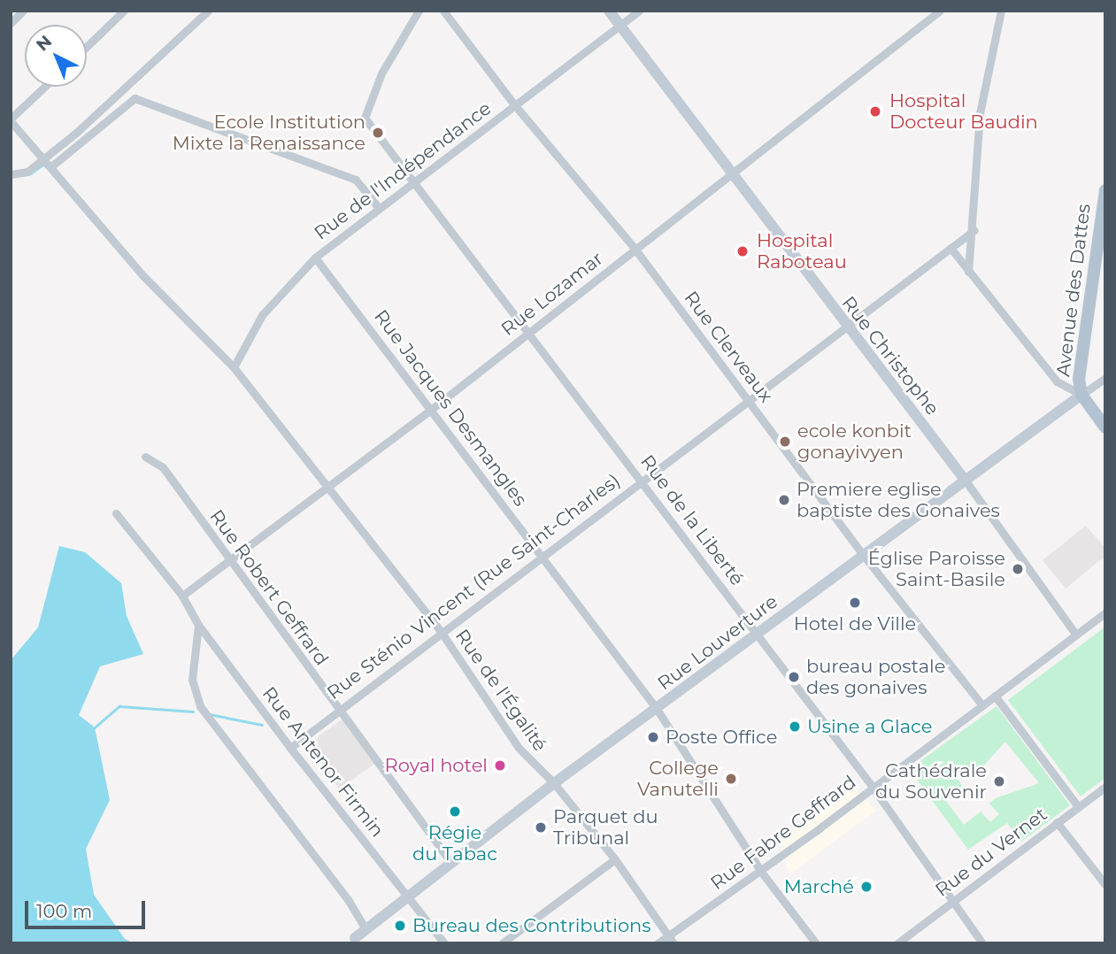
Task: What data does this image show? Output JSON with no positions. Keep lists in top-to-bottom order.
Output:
{
  "streets": {
    "main road": ["Avenue des Dattes"],
    "street": [
      "Rue de l'Indépendance",
      "Rue Lozamar",
      "Rue Clerveaux",
      "Rue Christophe",
      "Rue Jacques Desmangles",
      "Rue de la Liberté",
      "Rue Sténio Vincent (Rue Saint-Charles)",
      "Rue Robert Geffrard",
      "Rue Louverture",
      "Rue de l'Égalité",
      "Rue Antenor Firmin",
      "Rue Fabre Geffrard",
      "Rue du Vernet"
    ]
  },
  "crossings": [
    ["Rue de l'Indépendance", "Rue Clerveaux"],
    ["Rue de l'Indépendance", "Rue Christophe"],
    ["Rue de l'Indépendance", "Rue Jacques Desmangles"],
    ["Rue de l'Indépendance", "Rue de la Liberté"],
    ["Rue de l'Indépendance", "Rue de l'Égalité"],
    ["Avenue des Dattes", "Rue Louverture"],
    ["Rue Lozamar", "Rue Clerveaux"],
    ["Rue Lozamar", "Rue Christophe"],
    ["Rue Lozamar", "Rue Jacques Desmangles"],
    ["Rue Lozamar", "Rue de la Liberté"],
    ["Rue Lozamar", "Rue Robert Geffrard"],
    ["Rue Lozamar", "Rue de l'Égalité"],
    ["Rue Lozamar", "Rue Antenor Firmin"],
    ["Rue Clerveaux", "Rue Sténio Vincent (Rue Saint-Charles)"],
    ["Rue Clerveaux", "Rue Louverture"],
    ["Rue Clerveaux", "Rue Fabre Geffrard"],
    ["Rue Christophe", "Rue Sténio Vincent (Rue Saint-Charles)"],
    ["Rue Christophe", "Rue Louverture"],
    ["Rue Christophe", "Rue Fabre Geffrard"],
    ["Rue Jacques Desmangles", "Rue Sténio Vincent (Rue Saint-Charles)"],
    ["Rue Jacques Desmangles", "Rue Louverture"],
    ["Rue Jacques Desmangles", "Rue Fabre Geffrard"],
    ["Rue de la Liberté", "Rue Sténio Vincent (Rue Saint-Charles)"],
    ["Rue de la Liberté", "Rue Louverture"],
    ["Rue de la Liberté", "Rue Fabre Geffrard"],
    ["Rue de la Liberté", "Rue du Vernet"],
    ["Rue Sténio Vincent (Rue Saint-Charles)", "Rue Robert Geffrard"],
    ["Rue Sténio Vincent (Rue Saint-Charles)", "Rue de l'Égalité"],
    ["Rue Sténio Vincent (Rue Saint-Charles)", "Rue Antenor Firmin"],
    ["Rue Robert Geffrard", "Rue Louverture"],
    ["Rue Louverture", "Rue de l'Égalité"],
    ["Rue Louverture", "Rue Antenor Firmin"],
    ["Rue de l'Égalité", "Rue Fabre Geffrard"]
  ],
  "places": [
    "Hospital Docteur Baudin",
    "Ecole Institution Mixte la Renaissance",
    "Hospital Raboteau",
    "ecole konbit gonayivyen",
    "Premiere eglise baptiste des Gonaives",
    "Église Paroisse Saint-Basile",
    "Hotel de Ville",
    "bureau postale des gonaives",
    "Usine a Glace",
    "Poste Office",
    "Royal hotel",
    "College Vanutelli",
    "Cathédrale du Souvenir",
    "Régie du Tabac",
    "Parquet du Tribunal",
    "Marché",
    "Bureau des Contributions"
  ],
  "scale_bar": "100 m",
  "north": "top left"
}
